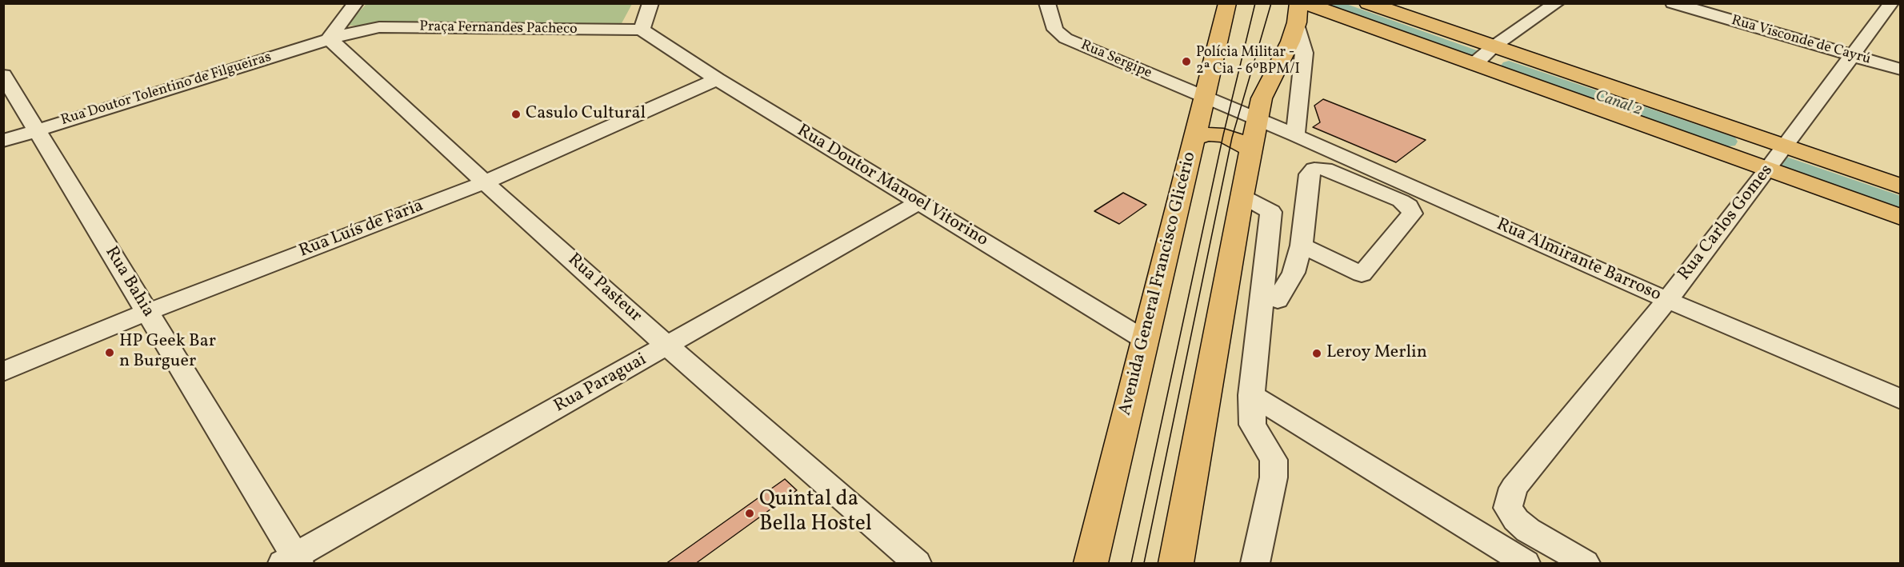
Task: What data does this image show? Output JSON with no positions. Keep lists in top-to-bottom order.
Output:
{
  "streets": {
    "main road": ["Avenida General Francisco Glicério"],
    "street": [
      "Praça Fernandes Pacheco",
      "Rua Visconde de Cayrú",
      "Rua Sergipe",
      "Rua Doutor Tolentino de Filgueiras",
      "Rua Doutor Manoel Vitorino",
      "Rua Carlos Gomes",
      "Rua Luís de Faria",
      "Rua Almirante Barroso",
      "Rua Bahia",
      "Rua Pasteur",
      "Rua Paraguai"
    ]
  },
  "crossings": [
    ["Praça Fernandes Pacheco", "Rua Doutor Tolentino de Filgueiras"],
    ["Praça Fernandes Pacheco", "Rua Doutor Manoel Vitorino"],
    ["Praça Fernandes Pacheco", "Rua Pasteur"],
    ["Rua Visconde de Cayrú", "Rua Carlos Gomes"],
    ["Rua Sergipe", "Rua Almirante Barroso"],
    ["Rua Sergipe", "Avenida General Francisco Glicério"],
    ["Rua Doutor Tolentino de Filgueiras", "Rua Bahia"],
    ["Rua Doutor Tolentino de Filgueiras", "Rua Pasteur"],
    ["Rua Doutor Manoel Vitorino", "Rua Luís de Faria"],
    ["Rua Doutor Manoel Vitorino", "Avenida General Francisco Glicério"],
    ["Rua Doutor Manoel Vitorino", "Rua Paraguai"],
    ["Rua Carlos Gomes", "Rua Almirante Barroso"],
    ["Rua Luís de Faria", "Rua Bahia"],
    ["Rua Luís de Faria", "Rua Pasteur"],
    ["Rua Bahia", "Rua Paraguai"],
    ["Rua Pasteur", "Rua Paraguai"]
  ],
  "water": ["Canal 2"],
  "places": [
    "Polícia Militar - 2ª Cia - 6ºBPM/I",
    "Casulo Cultural",
    "HP Geek Bar n Burguer",
    "Leroy Merlin",
    "Quintal da Bella Hostel"
  ]
}
